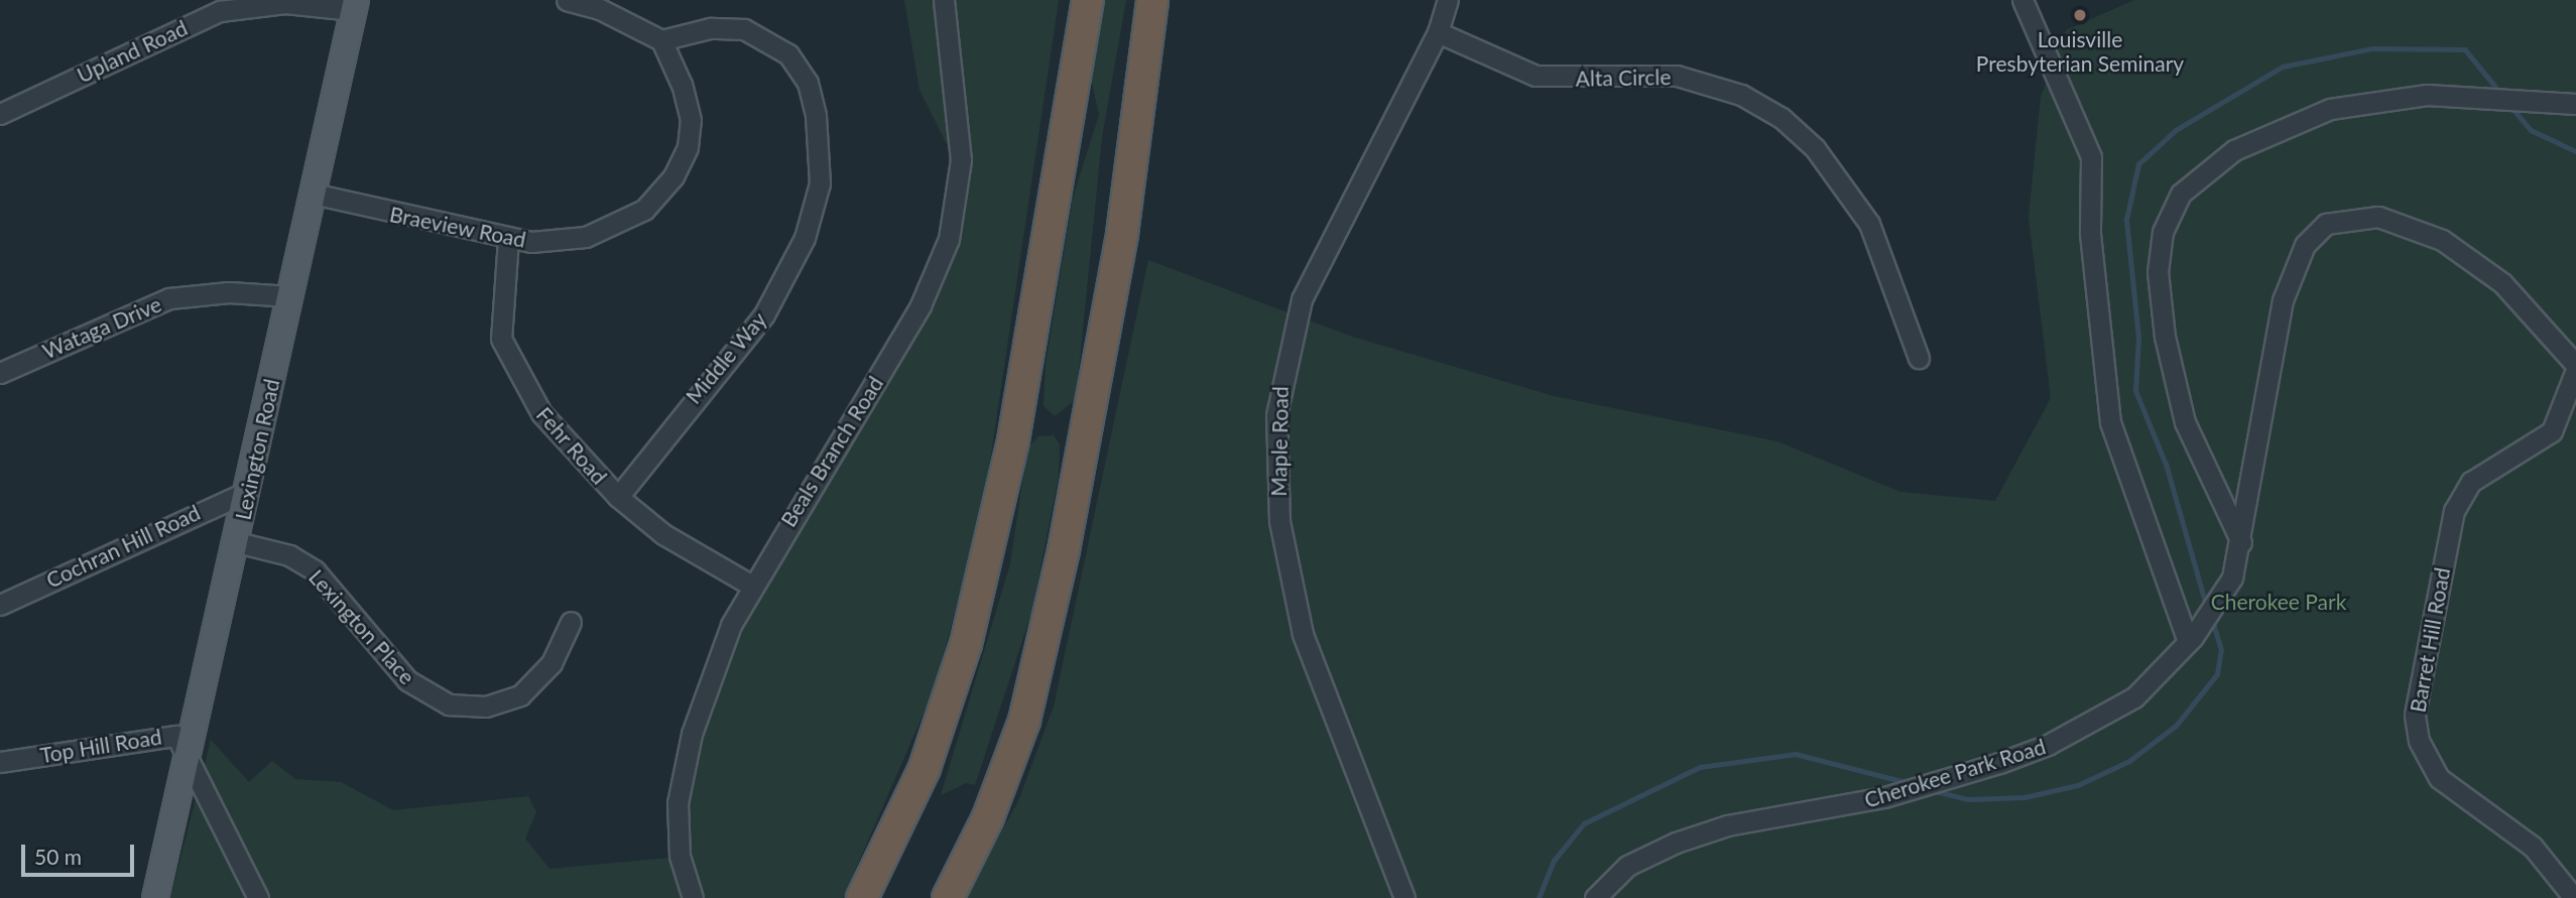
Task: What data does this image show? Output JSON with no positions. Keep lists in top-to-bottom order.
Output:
{
  "streets": {
    "main road": ["Lexington Road"],
    "street": [
      "Upland Road",
      "Alta Circle",
      "Braeview Road",
      "Wataga Drive",
      "Middle Way",
      "Maple Road",
      "Fehr Road",
      "Beals Branch Road",
      "Cochran Hill Road",
      "Lexington Place",
      "Barret Hill Road",
      "Top Hill Road",
      "Cherokee Park Road"
    ]
  },
  "crossings": [
    ["Upland Road", "Lexington Road"],
    ["Alta Circle", "Maple Road"],
    ["Braeview Road", "Middle Way"],
    ["Braeview Road", "Fehr Road"],
    ["Braeview Road", "Lexington Road"],
    ["Wataga Drive", "Lexington Road"],
    ["Middle Way", "Fehr Road"],
    ["Fehr Road", "Beals Branch Road"],
    ["Lexington Road", "Cochran Hill Road"],
    ["Lexington Road", "Lexington Place"],
    ["Lexington Road", "Top Hill Road"],
    ["Barret Hill Road", "Cherokee Park Road"]
  ],
  "parks": ["Cherokee Park"],
  "places": ["Louisville Presbyterian Seminary"],
  "scale_bar": "50 m"
}
